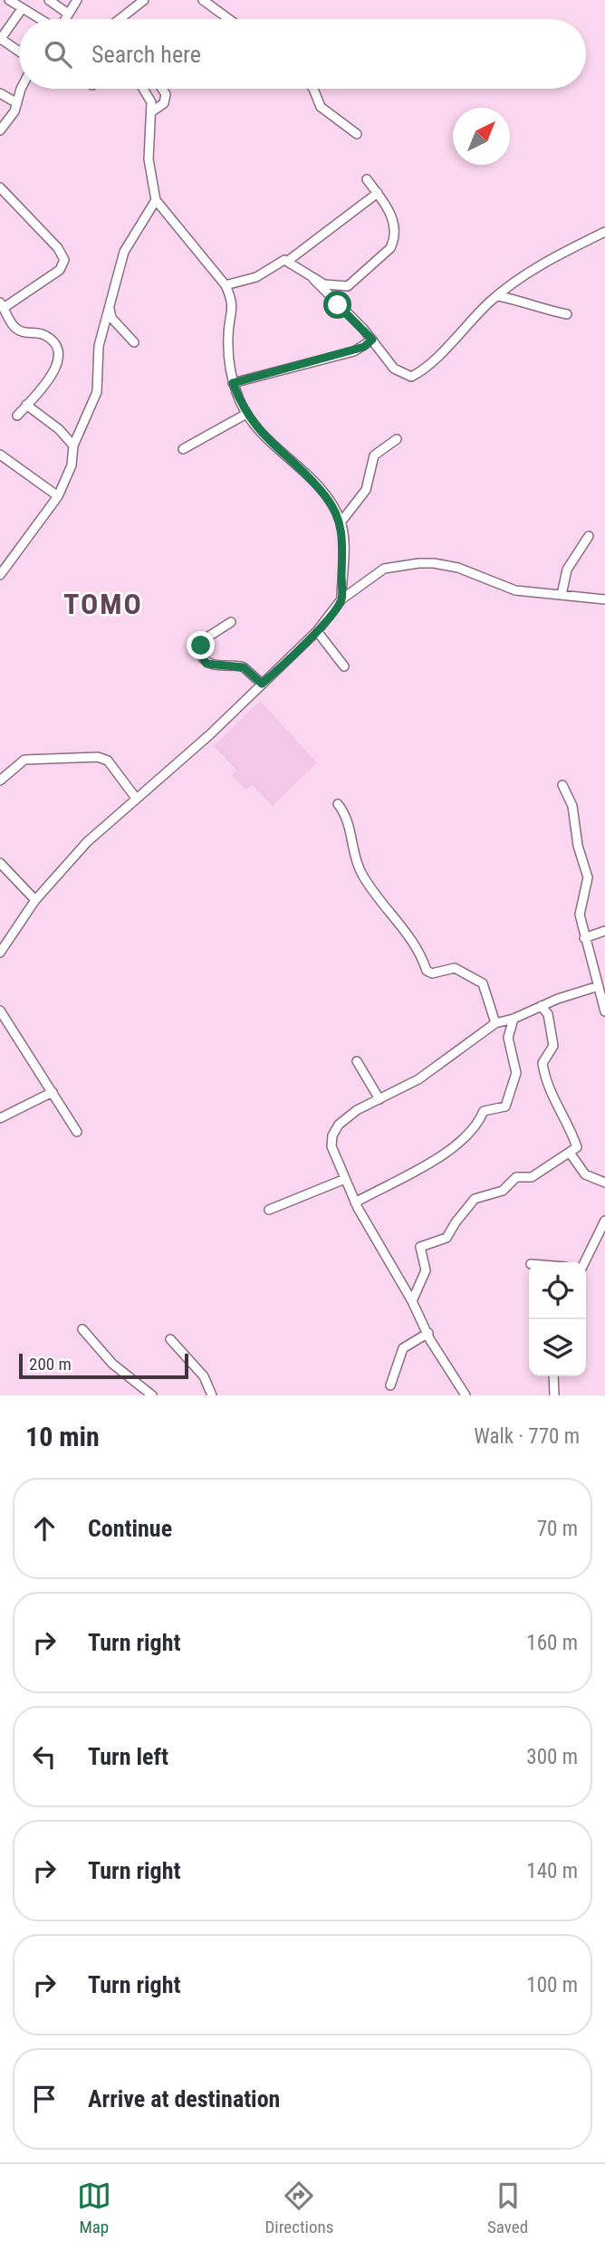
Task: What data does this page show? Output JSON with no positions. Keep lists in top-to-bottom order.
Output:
{
  "districts": ["TOMO"],
  "scale_bar": "200 m",
  "north": "top right",
  "page": {
    "search": "Search here",
    "scale": "200 m",
    "heading": ["10 min", "Walk · 770 m"],
    "list": [
      ["Continue", "70 m"],
      ["Turn right", "160 m"],
      ["Turn left", "300 m"],
      ["Turn right", "140 m"],
      ["Turn right", "100 m"],
      "Arrive at destination"
    ],
    "nav": ["Map", "Directions", "Saved"]
  }
}
